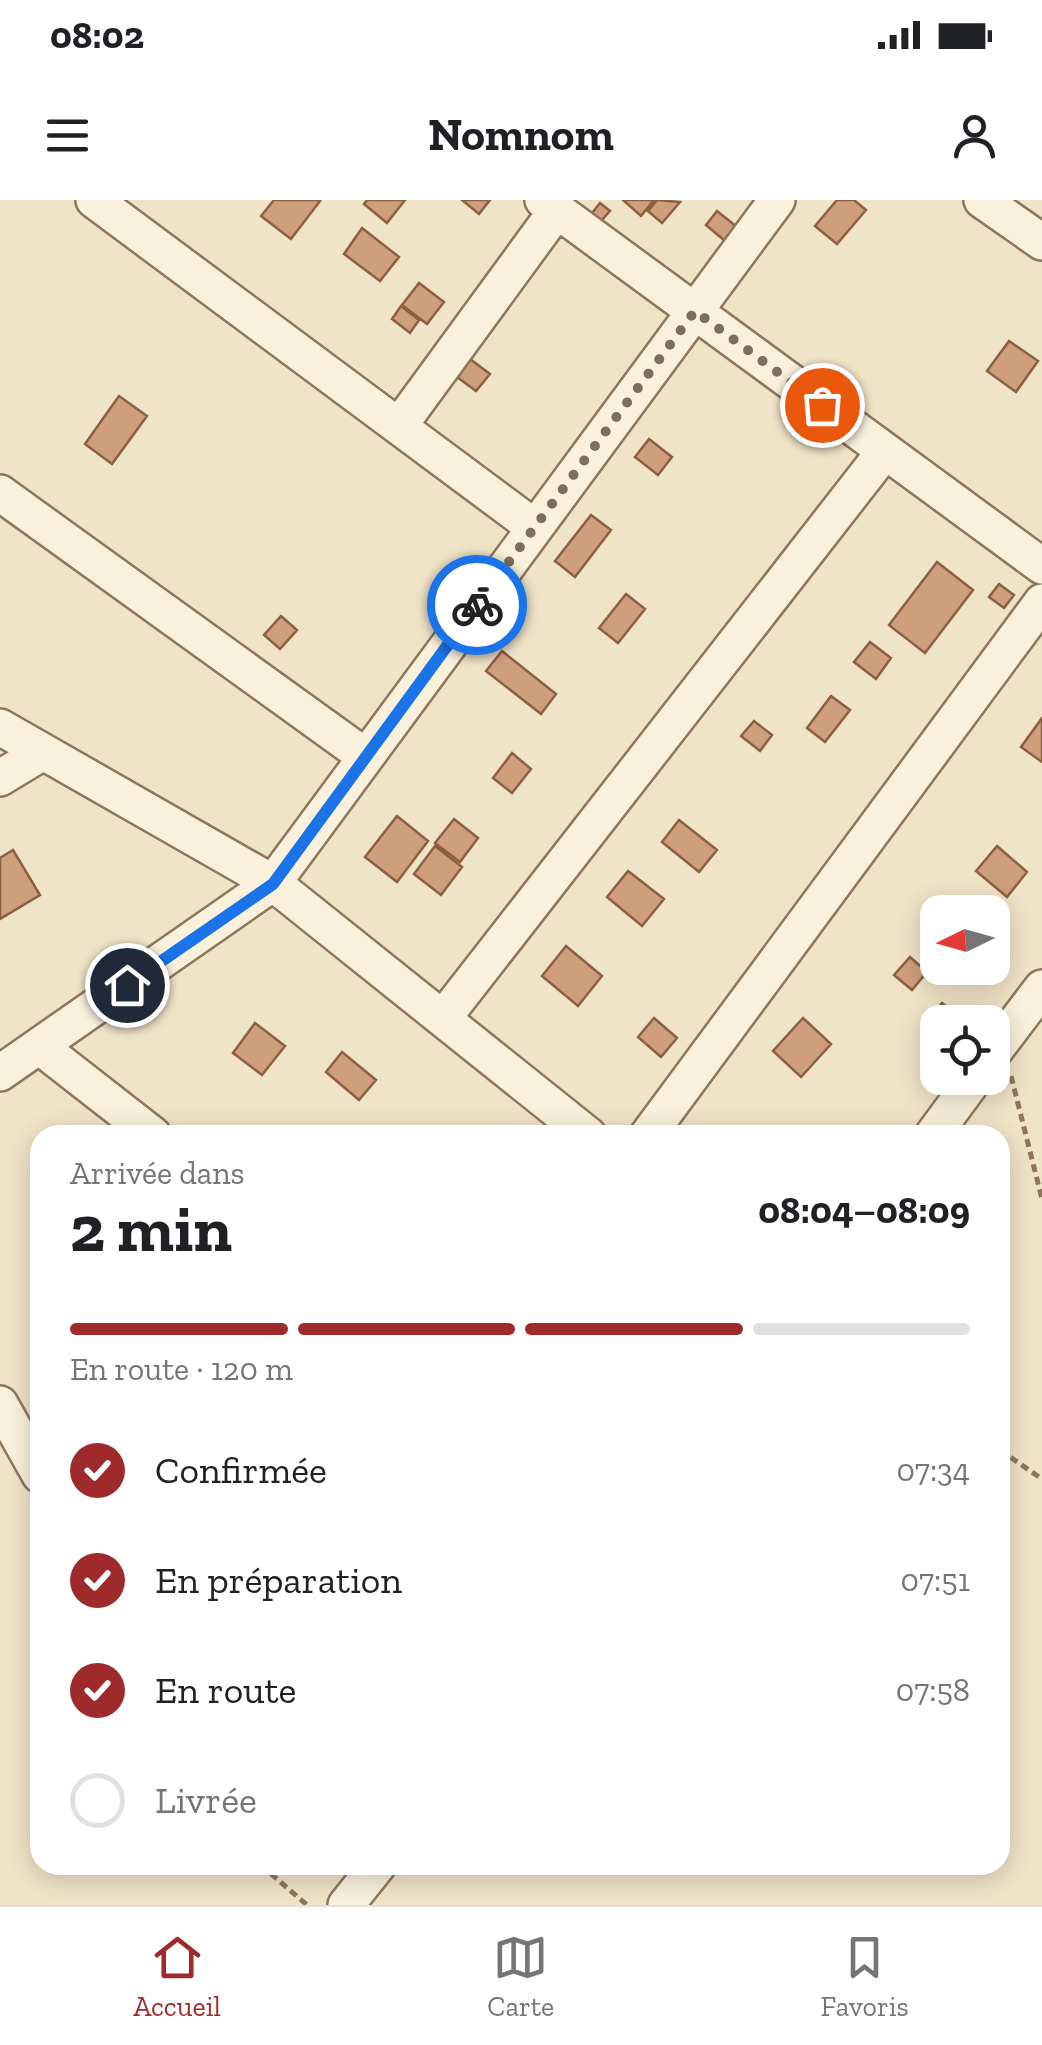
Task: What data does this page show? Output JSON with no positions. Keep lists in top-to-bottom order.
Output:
{
  "north": "left",
  "page": {
    "status": "08:02",
    "header": "Nomnom",
    "heading": ["2 min", "Arrivée dans", "08:04–08:09"],
    "bar": "En route · 120 m",
    "list": [
      ["Confirmée", "07:34"],
      ["En préparation", "07:51"],
      ["En route", "07:58"],
      "Livrée"
    ],
    "tabs": ["Accueil", "Carte", "Favoris"]
  }
}
